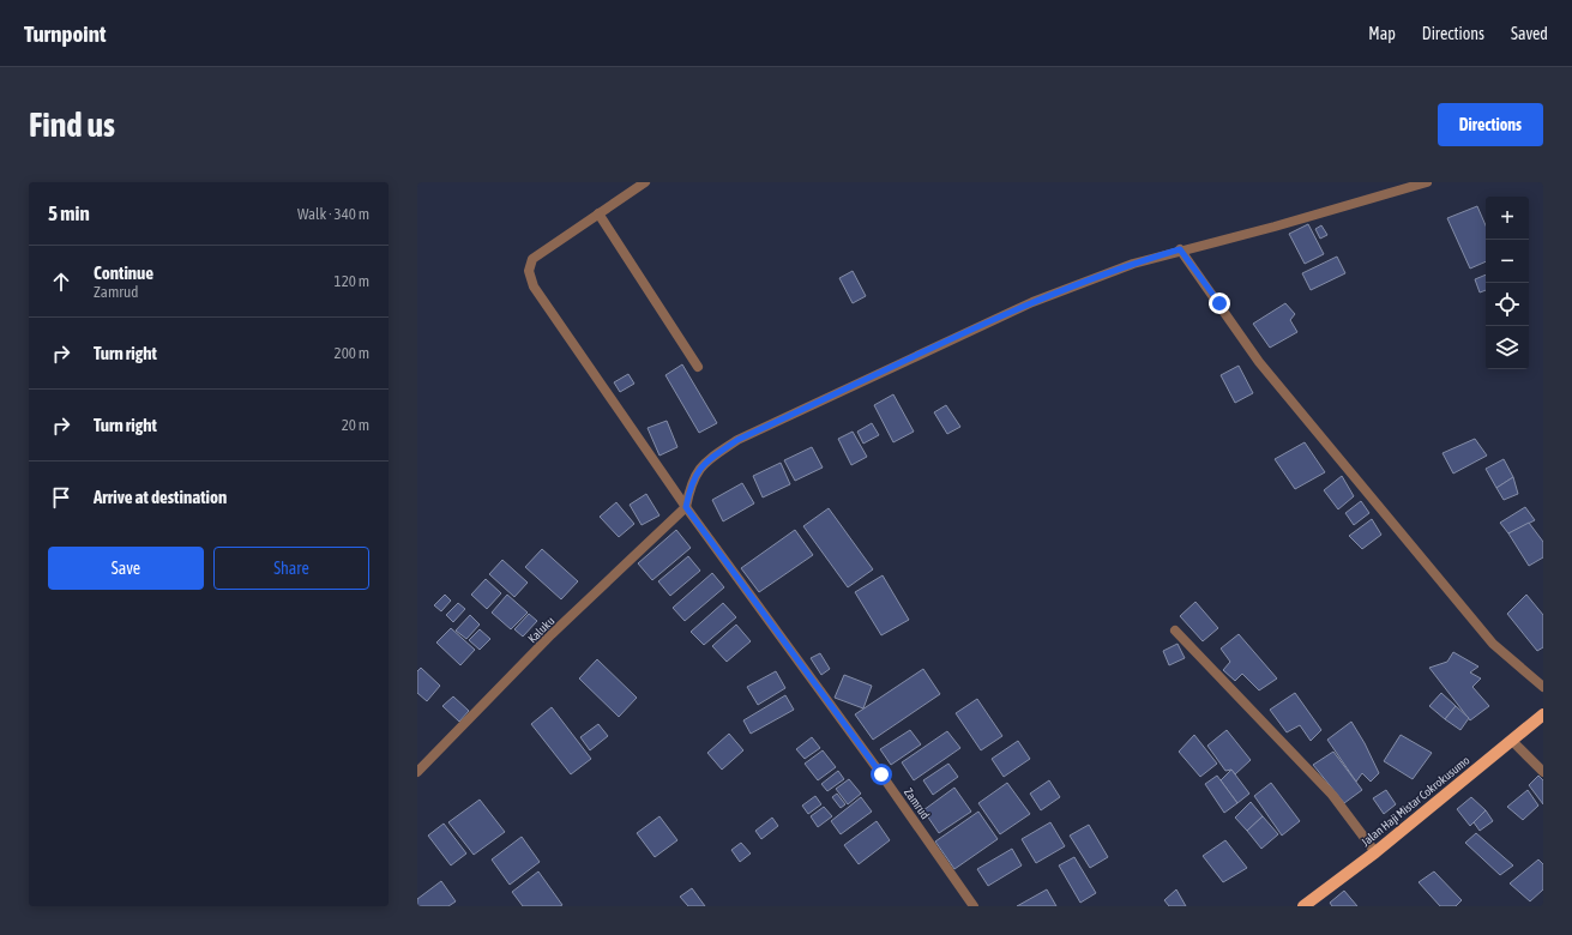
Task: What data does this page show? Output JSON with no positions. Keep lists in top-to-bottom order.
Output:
{
  "streets": {
    "main road": ["Jalan Haji Mistar Cokrokusumo"],
    "street": ["Kaluku", "Zamrud"]
  },
  "crossings": [
    ["Kaluku", "Zamrud"]
  ],
  "page": {
    "header": "Turnpoint",
    "nav": ["Map", "Directions", "Saved"],
    "buttons": [
      "Directions",
      ["Save", "Share"]
    ],
    "title": "Find us",
    "heading": ["5 min", "Walk · 340 m"],
    "map_buttons": ["+", "−"],
    "list": [
      ["Continue", "Zamrud", "120 m"],
      ["Turn right", "200 m"],
      ["Turn right", "20 m"],
      "Arrive at destination"
    ]
  }
}
